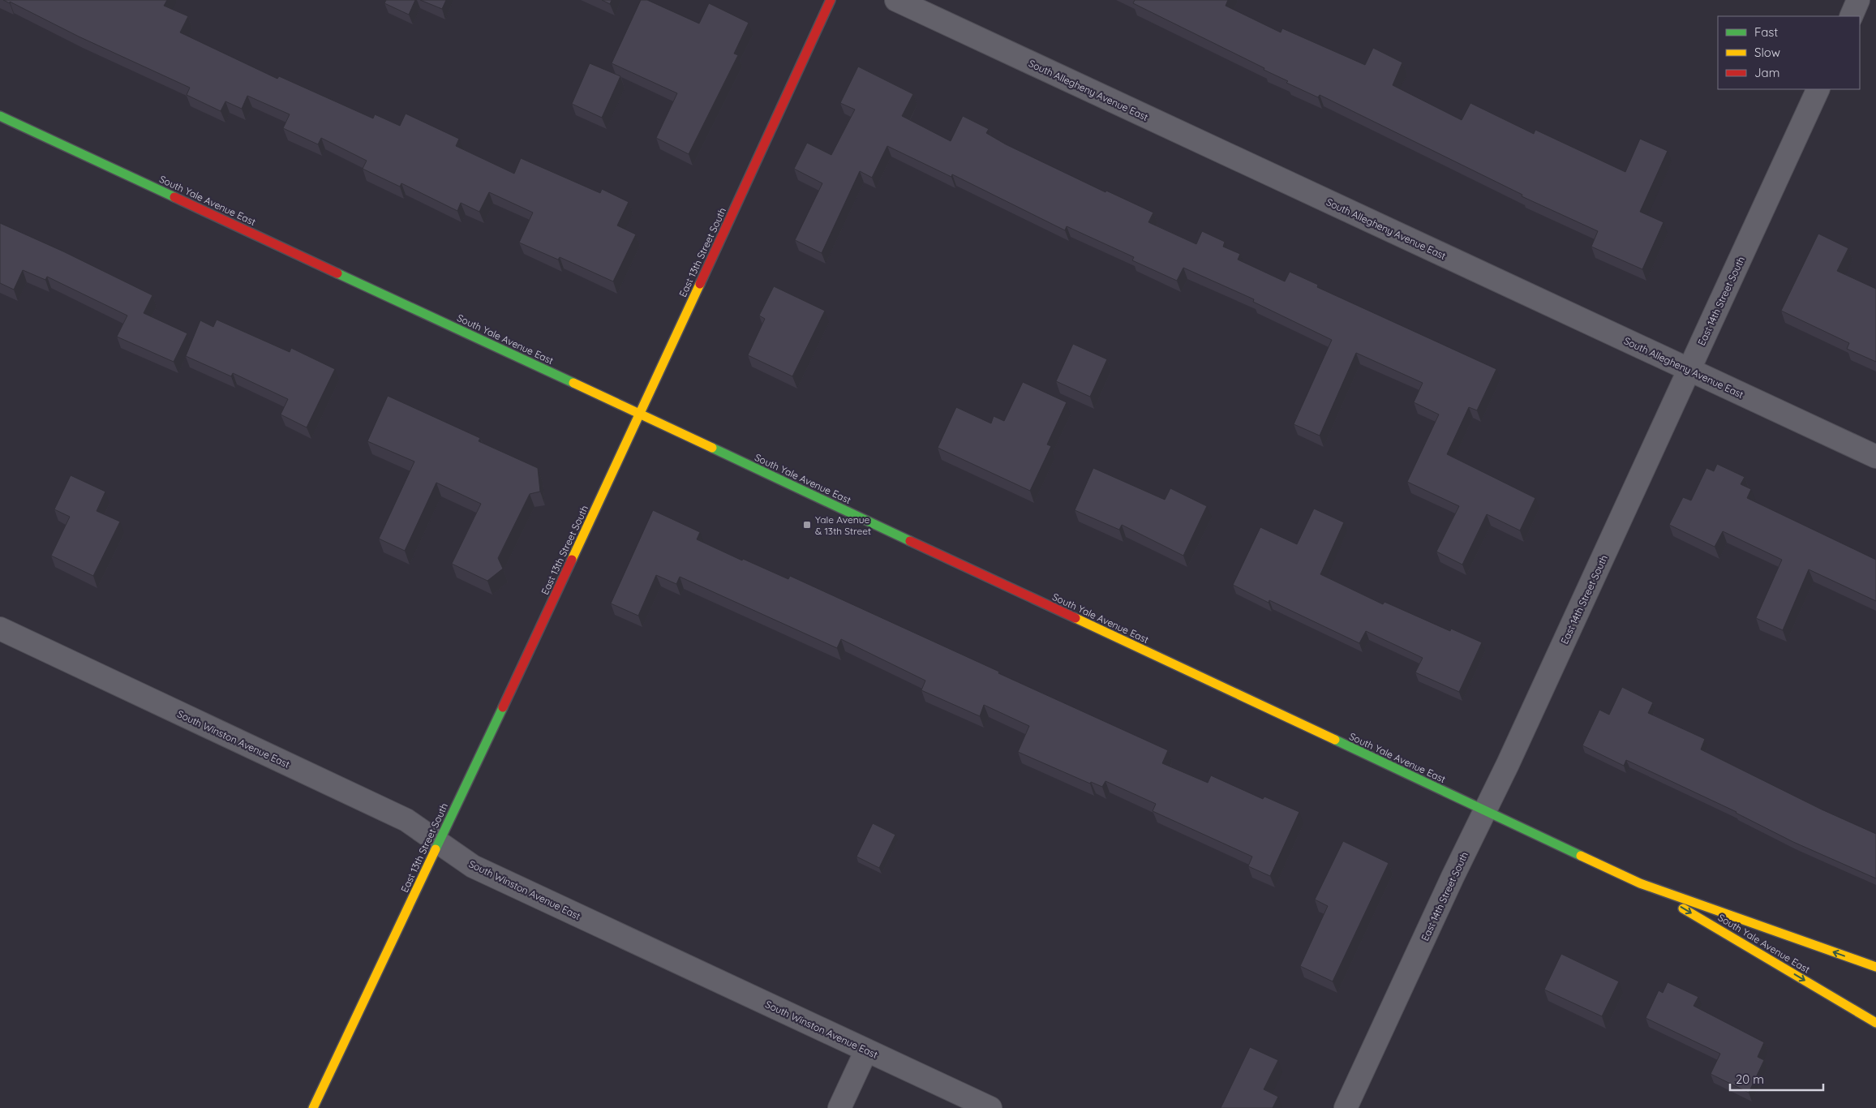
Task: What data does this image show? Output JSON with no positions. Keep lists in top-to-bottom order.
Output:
{
  "streets": {
    "main road": ["South Yale Avenue East", "East 13th Street South"],
    "street": ["South Allegheny Avenue East", "East 14th Street South", "South Winston Avenue East"]
  },
  "crossings": [
    ["South Allegheny Avenue East", "East 14th Street South"],
    ["South Yale Avenue East", "East 13th Street South"],
    ["South Yale Avenue East", "East 14th Street South"],
    ["East 13th Street South", "South Winston Avenue East"]
  ],
  "places": {
    "transit": ["Yale Avenue & 13th Street"]
  },
  "legend": ["Fast", "Slow", "Jam"],
  "scale_bar": "20 m"
}
